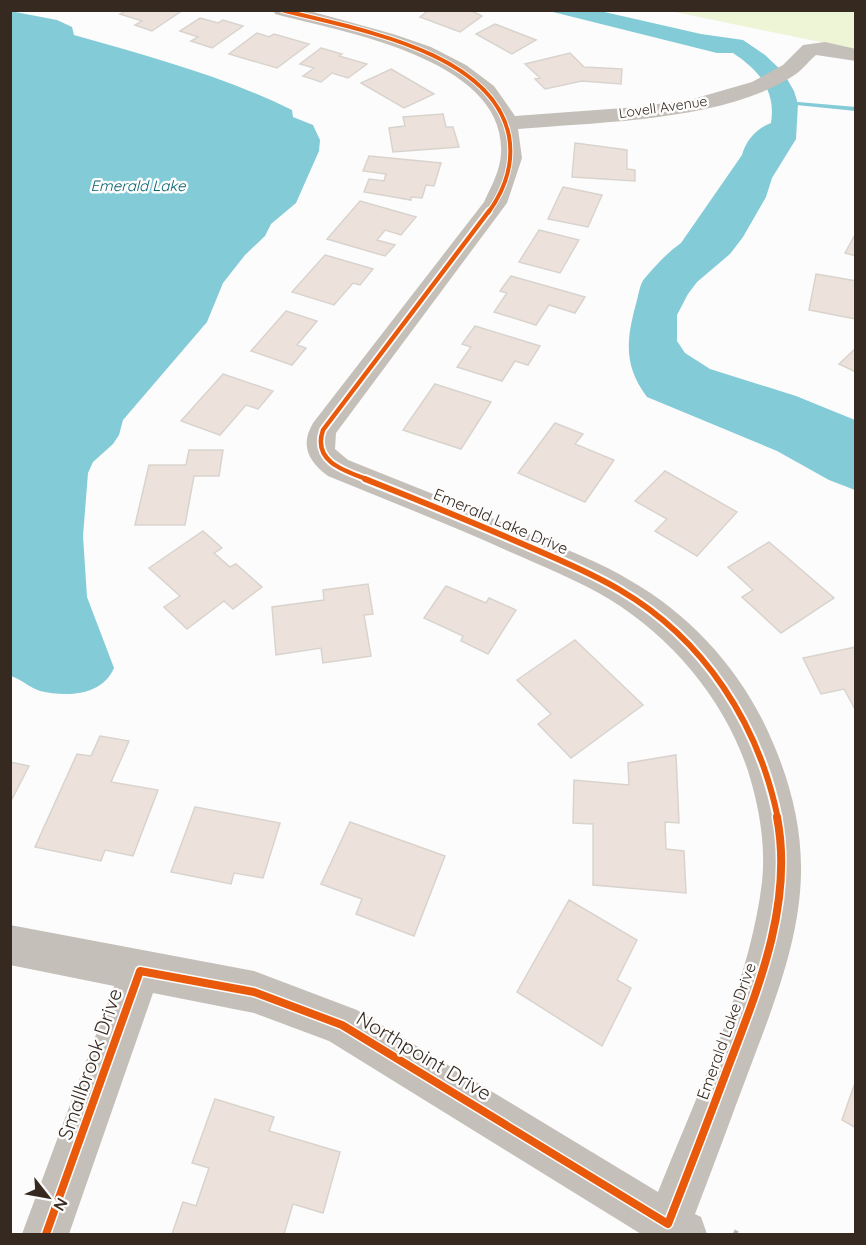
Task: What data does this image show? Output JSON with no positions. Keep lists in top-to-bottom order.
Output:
{
  "streets": {
    "street": [
      "Lovell Avenue",
      "Emerald Lake Drive",
      "Northpoint Drive",
      "Smallbrook Drive"
    ]
  },
  "crossings": [
    ["Lovell Avenue", "Emerald Lake Drive"],
    ["Emerald Lake Drive", "Northpoint Drive"],
    ["Northpoint Drive", "Smallbrook Drive"]
  ],
  "water": ["Emerald Lake"],
  "north": "bottom right"
}
